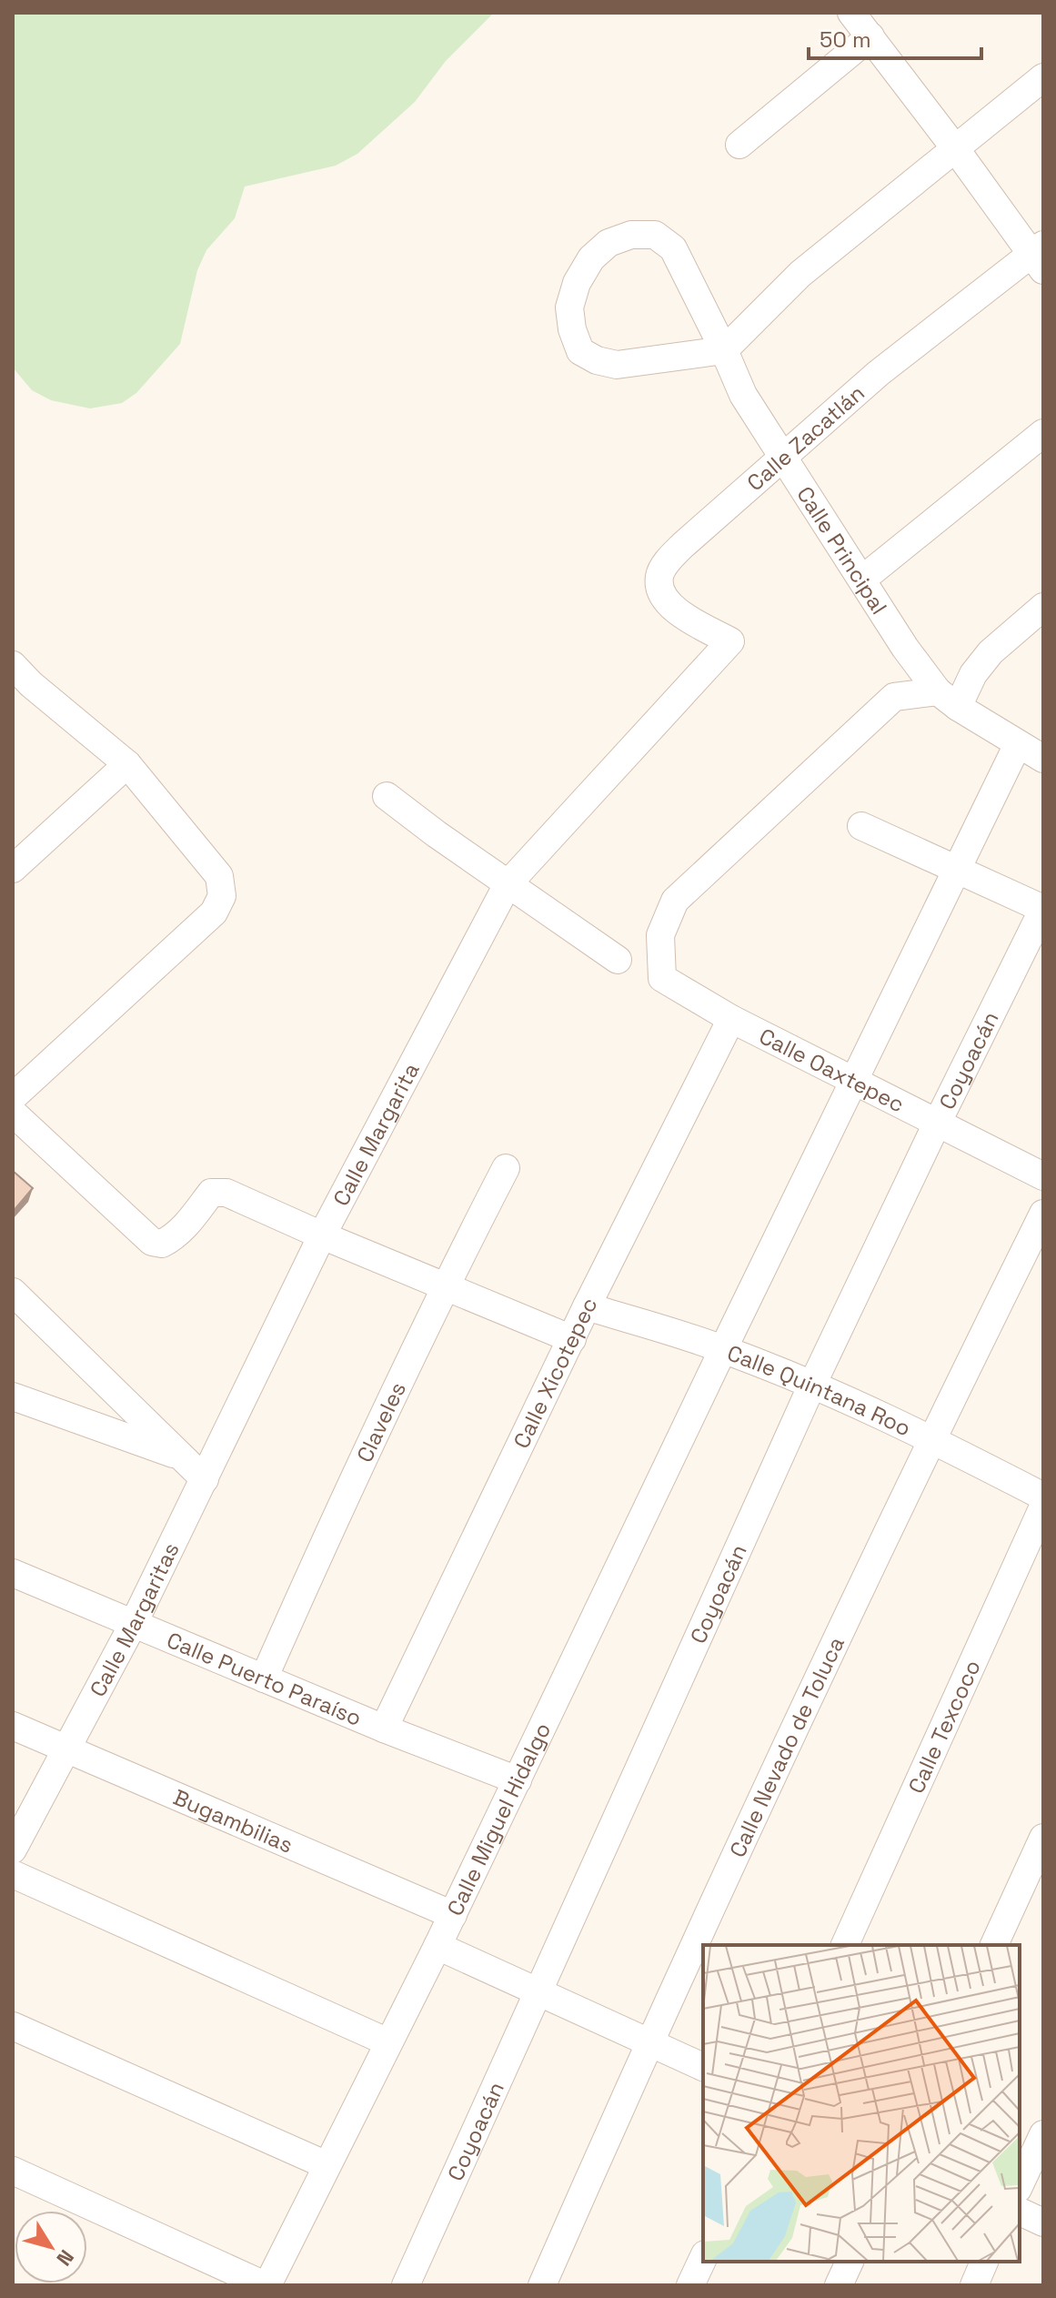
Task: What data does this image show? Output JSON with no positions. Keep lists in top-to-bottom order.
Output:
{
  "streets": {
    "street": [
      "Calle Zacatlán",
      "Calle Principal",
      "Coyoacán",
      "Calle Oaxtepec",
      "Calle Margarita",
      "Calle Xicotepec",
      "Calle Quintana Roo",
      "Claveles",
      "Calle Margaritas",
      "Calle Puerto Paraíso",
      "Calle Texcoco",
      "Calle Nevado de Toluca",
      "Calle Miguel Hidalgo",
      "Bugambilias"
    ]
  },
  "crossings": [
    ["Calle Zacatlán", "Calle Principal"],
    ["Calle Zacatlán", "Calle Margarita"],
    ["Calle Principal", "Calle Oaxtepec"],
    ["Coyoacán", "Calle Oaxtepec"],
    ["Coyoacán", "Calle Quintana Roo"],
    ["Calle Oaxtepec", "Calle Xicotepec"],
    ["Calle Oaxtepec", "Calle Miguel Hidalgo"],
    ["Calle Margarita", "Calle Margaritas"],
    ["Calle Xicotepec", "Calle Quintana Roo"],
    ["Calle Xicotepec", "Calle Puerto Paraíso"],
    ["Calle Quintana Roo", "Calle Nevado de Toluca"],
    ["Calle Quintana Roo", "Calle Miguel Hidalgo"],
    ["Claveles", "Calle Puerto Paraíso"],
    ["Calle Margaritas", "Calle Puerto Paraíso"],
    ["Calle Margaritas", "Bugambilias"],
    ["Calle Puerto Paraíso", "Calle Miguel Hidalgo"],
    ["Calle Miguel Hidalgo", "Bugambilias"]
  ],
  "scale_bar": "50 m",
  "north": "bottom right"
}
